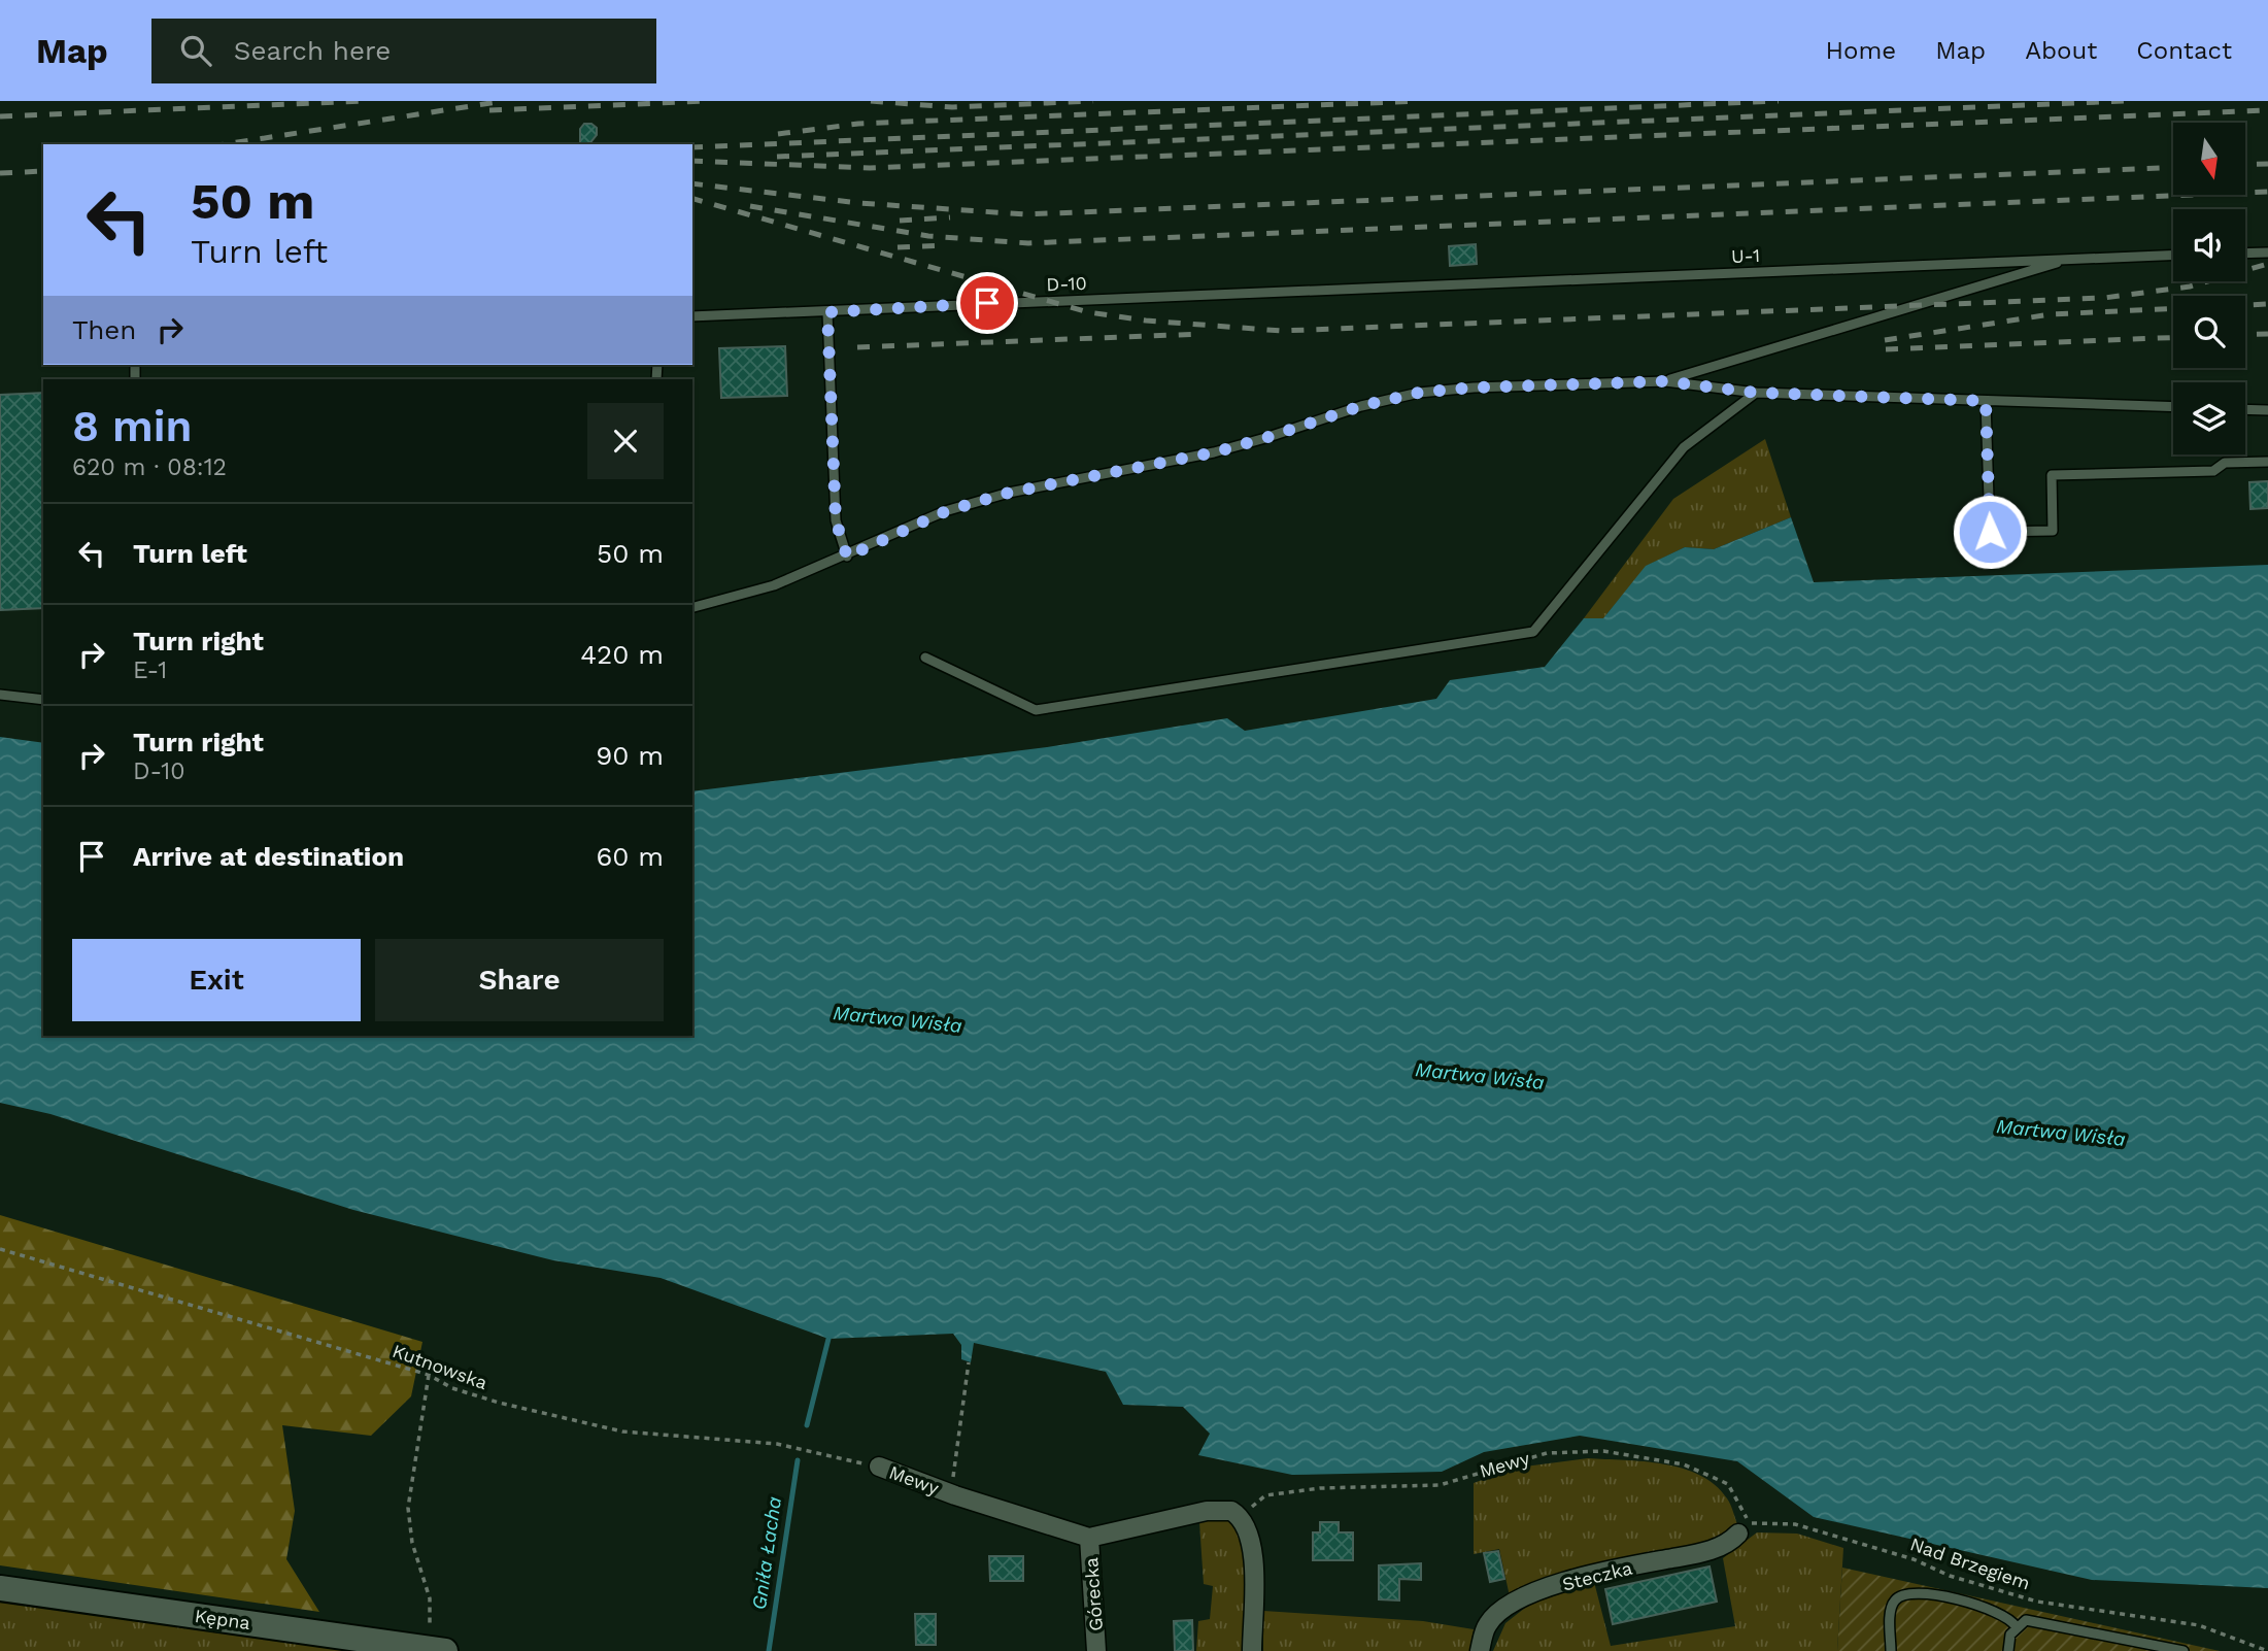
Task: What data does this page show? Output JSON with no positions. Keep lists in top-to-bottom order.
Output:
{
  "streets": {
    "street": [
      "Mewy",
      "Steczka",
      "Górecka",
      "Kępna"
    ],
    "lane": ["U-1", "D-10"],
    "path": ["Kutnowska", "Nad Brzegiem"]
  },
  "crossings": [
    ["U-1", "D-10"],
    ["Kutnowska", "Mewy"],
    ["Mewy", "Nad Brzegiem"],
    ["Mewy", "Steczka"],
    ["Mewy", "Górecka"],
    ["Nad Brzegiem", "Steczka"]
  ],
  "water": ["Martwa Wisła", "Gniła Łacha"],
  "north": "bottom",
  "page": {
    "header": "Map",
    "search": "Search here",
    "nav": [
      "Home",
      "Map",
      "About",
      "Contact"
    ],
    "turn": ["50 m", "Turn left"],
    "then": "Then",
    "heading": ["8 min", "620 m · 08:12"],
    "list": [
      {
        "name": "Turn left",
        "value": "50 m"
      },
      {
        "name": "Turn right",
        "note": "E-1",
        "value": "420 m"
      },
      {
        "name": "Turn right",
        "note": "D-10",
        "value": "90 m"
      },
      {
        "name": "Arrive at destination",
        "value": "60 m"
      }
    ],
    "buttons": ["Exit", "Share"]
  }
}
